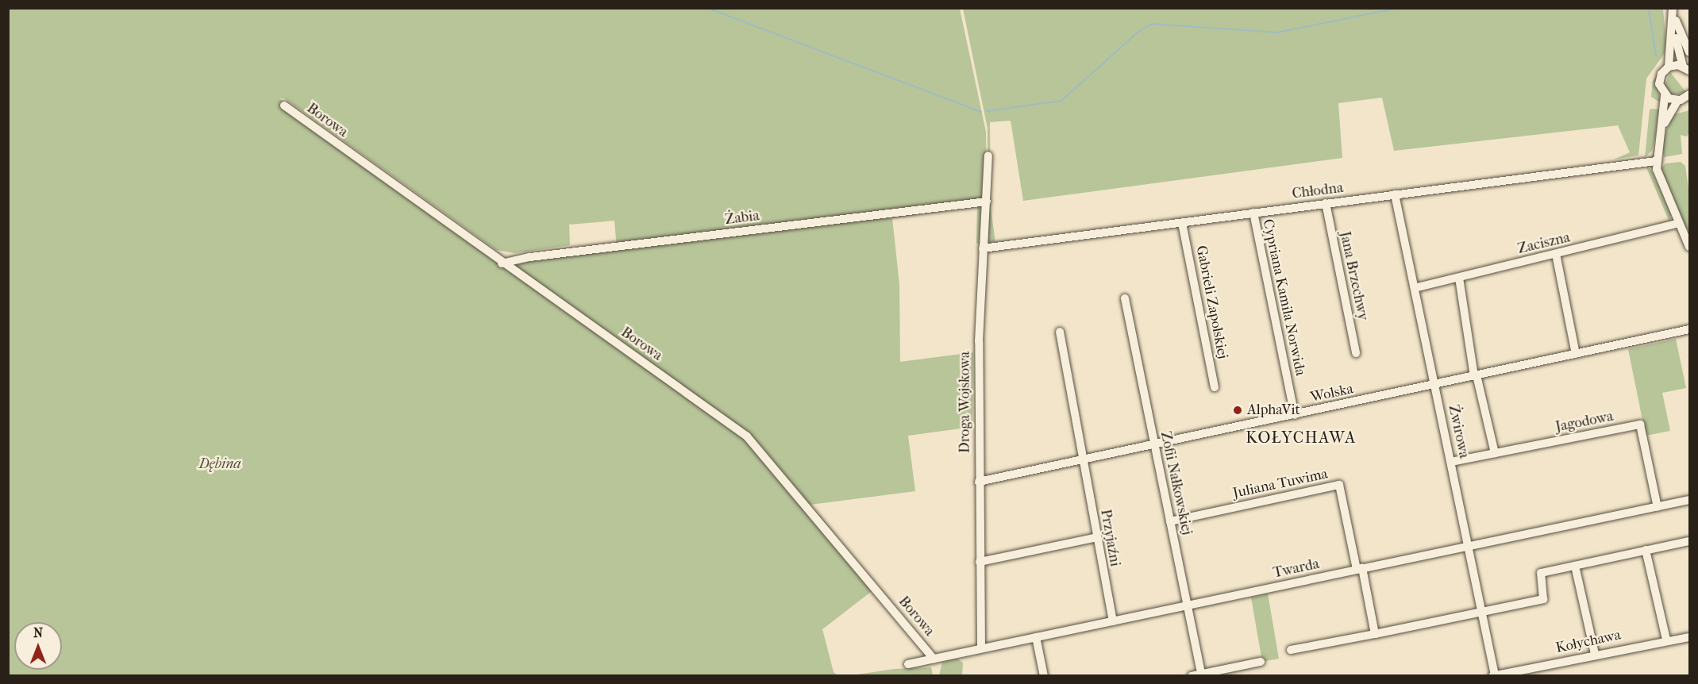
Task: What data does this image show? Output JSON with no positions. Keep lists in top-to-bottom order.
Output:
{
  "streets": {
    "street": [
      "Borowa",
      "Chłodna",
      "Żabia",
      "Zaciszna",
      "Jana Brzechwy",
      "Cypriana Kamila Norwida",
      "Gabrieli Zapolskiej",
      "Wolska",
      "Droga Wojskowa",
      "Jagodowa",
      "Żwirowa",
      "Zofii Nałkowskiej",
      "Juliana Tuwima",
      "Przyjaźni",
      "Twarda",
      "Kołychawa"
    ]
  },
  "crossings": [
    ["Borowa", "Żabia"],
    ["Borowa", "Twarda"],
    ["Chłodna", "Jana Brzechwy"],
    ["Chłodna", "Cypriana Kamila Norwida"],
    ["Chłodna", "Gabrieli Zapolskiej"],
    ["Chłodna", "Droga Wojskowa"],
    ["Chłodna", "Żwirowa"],
    ["Żabia", "Droga Wojskowa"],
    ["Zaciszna", "Żwirowa"],
    ["Cypriana Kamila Norwida", "Wolska"],
    ["Wolska", "Droga Wojskowa"],
    ["Wolska", "Żwirowa"],
    ["Wolska", "Zofii Nałkowskiej"],
    ["Wolska", "Przyjaźni"],
    ["Droga Wojskowa", "Twarda"],
    ["Jagodowa", "Żwirowa"],
    ["Jagodowa", "Twarda"],
    ["Żwirowa", "Twarda"],
    ["Żwirowa", "Kołychawa"],
    ["Zofii Nałkowskiej", "Juliana Tuwima"],
    ["Zofii Nałkowskiej", "Twarda"],
    ["Juliana Tuwima", "Twarda"],
    ["Przyjaźni", "Twarda"]
  ],
  "districts": ["KOŁYCHAWA"],
  "parks": ["Dębina"],
  "places": ["AlphaVit"],
  "north": "top"
}
